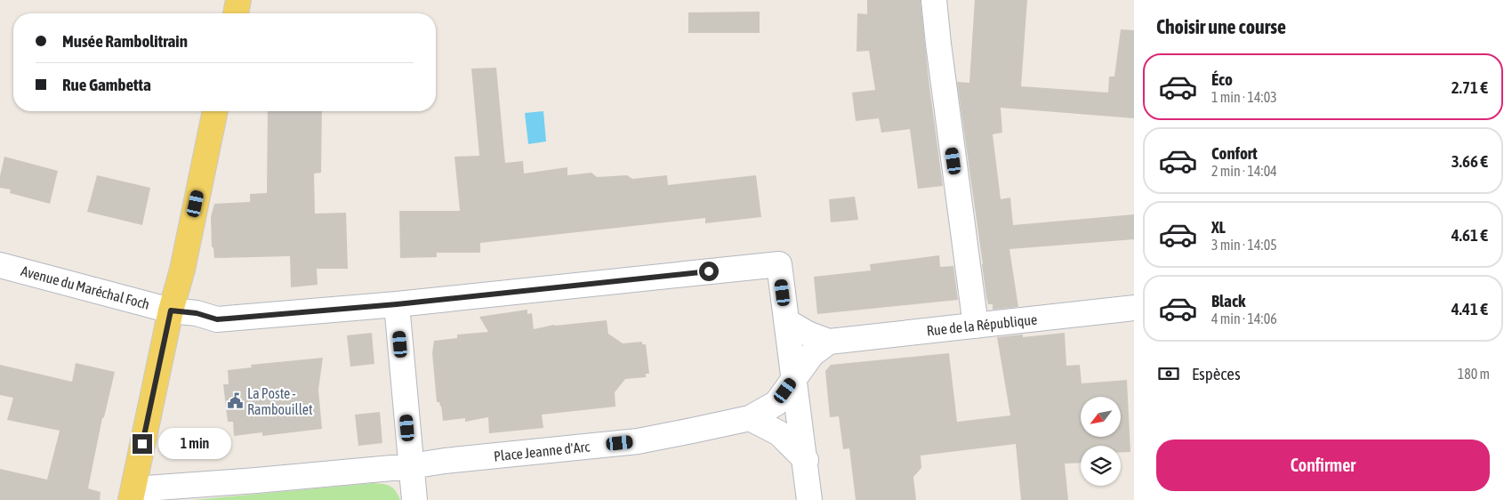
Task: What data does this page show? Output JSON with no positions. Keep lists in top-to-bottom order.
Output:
{
  "streets": {
    "street": ["Avenue du Maréchal Foch", "Rue de la République", "Place Jeanne d'Arc"]
  },
  "crossings": [
    ["Avenue du Maréchal Foch", "Rue de la République"]
  ],
  "places": {
    "public building": ["La Poste - Rambouillet"]
  },
  "north": "bottom left",
  "page": {
    "heading": "Choisir une course",
    "banner": ["Musée Rambolitrain", "Rue Gambetta"],
    "list": [
      {
        "name": "Éco",
        "note": "1 min · 14:03",
        "value": "2.71 €"
      },
      {
        "name": "Confort",
        "note": "2 min · 14:04",
        "value": "3.66 €"
      },
      {
        "name": "XL",
        "note": "3 min · 14:05",
        "value": "4.61 €"
      },
      {
        "name": "Black",
        "note": "4 min · 14:06",
        "value": "4.41 €"
      }
    ],
    "pay": ["Espèces", "180 m"],
    "bubble": "1 min",
    "buttons": "Confirmer"
  }
}
